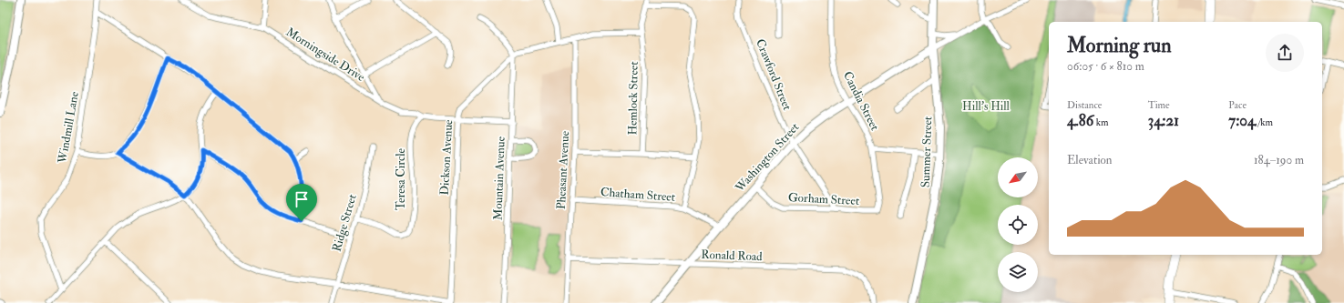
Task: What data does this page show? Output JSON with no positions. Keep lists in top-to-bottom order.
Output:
{
  "streets": {
    "street": [
      "Morningside Drive",
      "Crawford Street",
      "Hemlock Street",
      "Candia Street",
      "Windmill Lane",
      "Summer Street",
      "Dickson Avenue",
      "Washington Street",
      "Pheasant Avenue",
      "Mountain Avenue",
      "Teresa Circle",
      "Chatham Street",
      "Gorham Street",
      "Ridge Street",
      "Ronald Road"
    ]
  },
  "crossings": [
    ["Morningside Drive", "Dickson Avenue"],
    ["Morningside Drive", "Mountain Avenue"],
    ["Morningside Drive", "Teresa Circle"],
    ["Crawford Street", "Washington Street"],
    ["Crawford Street", "Gorham Street"],
    ["Hemlock Street", "Dickson Avenue"],
    ["Candia Street", "Washington Street"],
    ["Candia Street", "Gorham Street"],
    ["Summer Street", "Washington Street"],
    ["Dickson Avenue", "Pheasant Avenue"],
    ["Dickson Avenue", "Mountain Avenue"],
    ["Washington Street", "Chatham Street"],
    ["Washington Street", "Gorham Street"],
    ["Washington Street", "Ronald Road"],
    ["Pheasant Avenue", "Chatham Street"],
    ["Pheasant Avenue", "Ronald Road"],
    ["Teresa Circle", "Ridge Street"]
  ],
  "parks": ["Hill's Hill"],
  "north": "bottom left",
  "page": {
    "heading": ["Morning run", "06:05 · 6 × 810 m"],
    "stats": [
      ["Distance", "4.86 km"],
      ["Time", "34:21"],
      ["Pace", "7:04 /km"]
    ],
    "chart": ["Elevation", "184–190 m"]
  }
}
